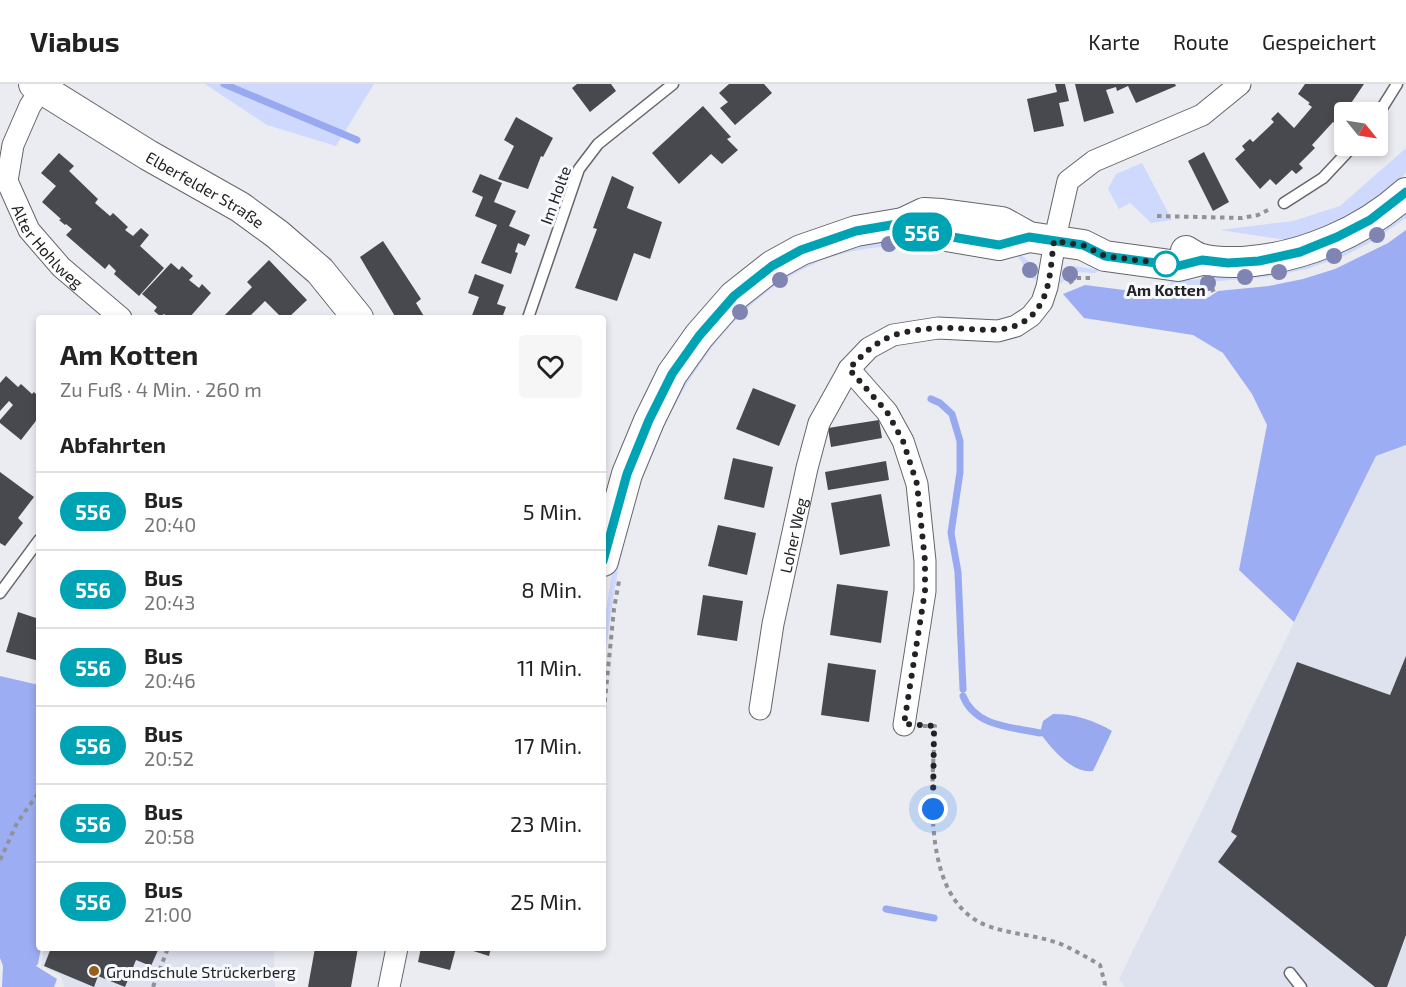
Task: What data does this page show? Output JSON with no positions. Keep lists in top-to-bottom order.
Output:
{
  "streets": {
    "main road": ["Elberfelder Straße"],
    "street": ["Alter Hohlweg", "Loher Weg"],
    "lane": ["Im Holte"]
  },
  "crossings": [
    ["Elberfelder Straße", "Alter Hohlweg"]
  ],
  "places": ["Am Kotten", "Grundschule Strückerberg"],
  "lines": ["bus line 556"],
  "north": "bottom right",
  "page": {
    "header": "Viabus",
    "nav": ["Karte", "Route", "Gespeichert"],
    "on_map": "556",
    "heading": [
      ["Am Kotten", "Zu Fuß · 4 Min. · 260 m"],
      "Abfahrten"
    ],
    "list": [
      {
        "mark": "556",
        "name": "Bus",
        "note": "20:40",
        "value": "5 Min."
      },
      {
        "mark": "556",
        "name": "Bus",
        "note": "20:43",
        "value": "8 Min."
      },
      {
        "mark": "556",
        "name": "Bus",
        "note": "20:46",
        "value": "11 Min."
      },
      {
        "mark": "556",
        "name": "Bus",
        "note": "20:52",
        "value": "17 Min."
      },
      {
        "mark": "556",
        "name": "Bus",
        "note": "20:58",
        "value": "23 Min."
      },
      {
        "mark": "556",
        "name": "Bus",
        "note": "21:00",
        "value": "25 Min."
      }
    ]
  }
}
